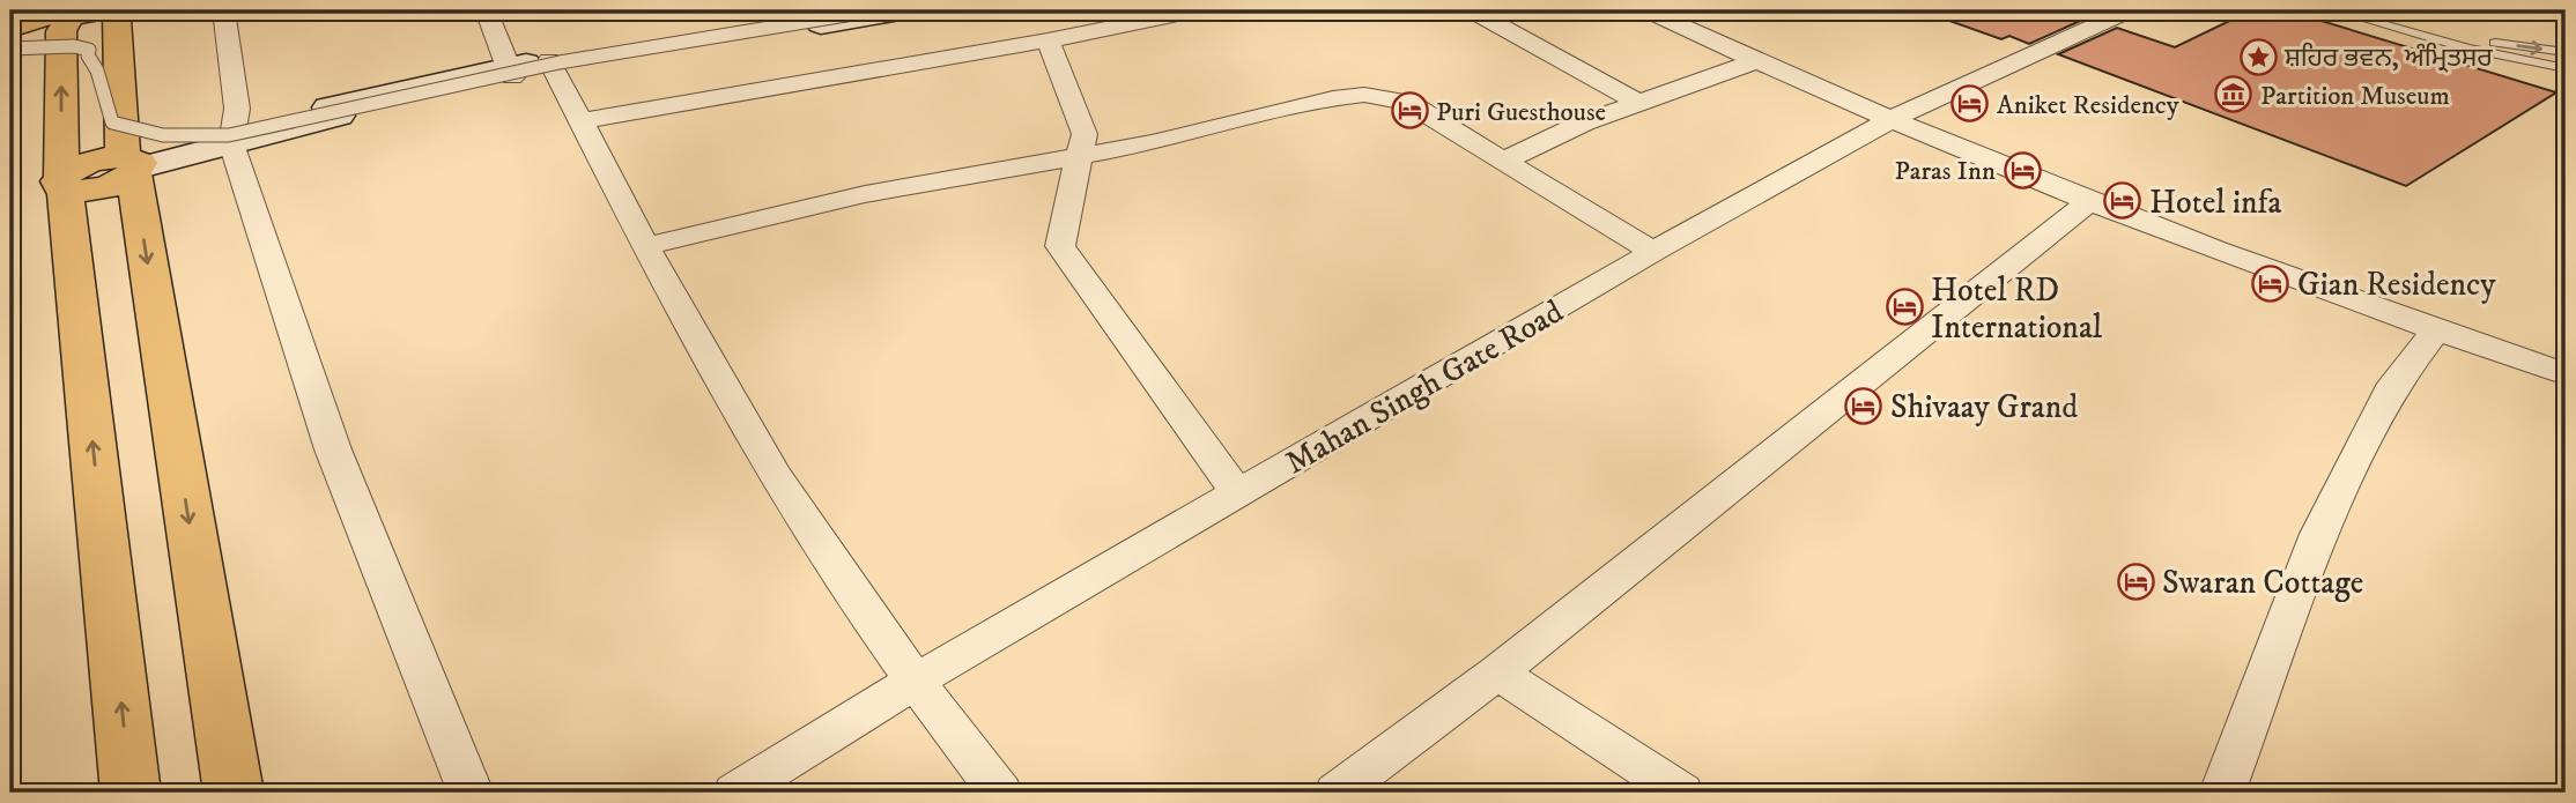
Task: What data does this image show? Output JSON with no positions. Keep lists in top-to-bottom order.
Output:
{
  "streets": {
    "street": ["Mahan Singh Gate Road"]
  },
  "places": {
    "place": ["ਸ਼ਹਿਰ ਭਵਨ, ਅੰਮ੍ਰਿਤਸਰ"],
    "museum": ["Partition Museum"],
    "hotel": [
      "Aniket Residency",
      "Puri Guesthouse",
      "Paras Inn",
      "Hotel infa",
      "Gian Residency",
      "Hotel RD International",
      "Shivaay Grand",
      "Swaran Cottage"
    ]
  }
}
